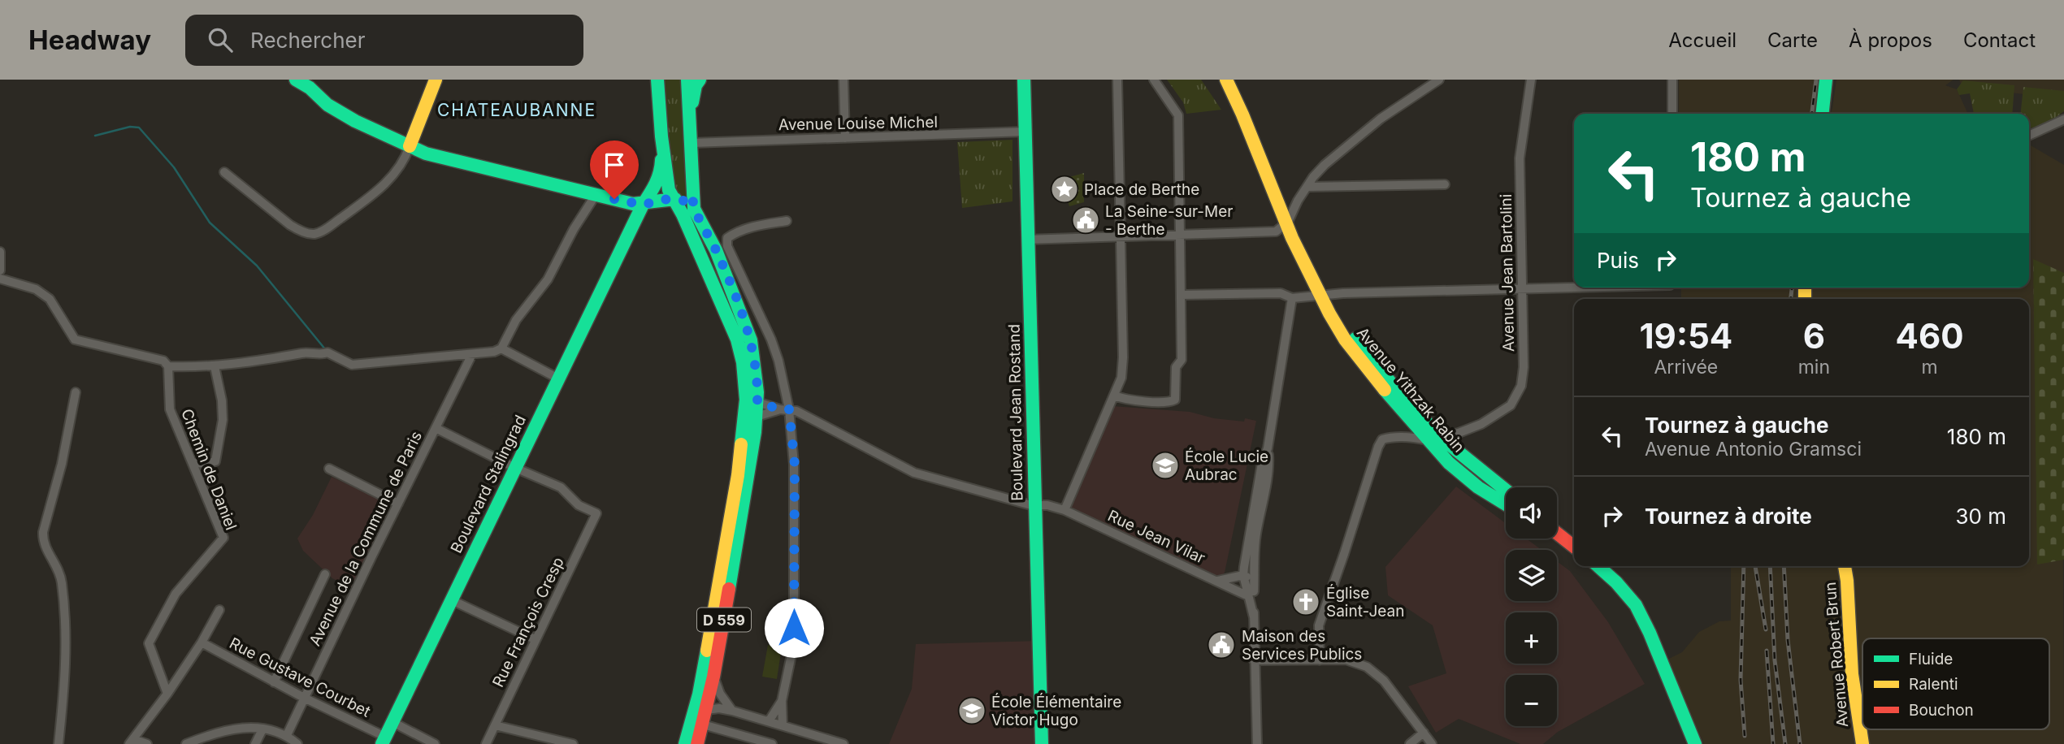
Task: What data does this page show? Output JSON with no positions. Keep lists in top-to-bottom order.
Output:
{
  "streets": {
    "main road": [
      "Avenue Yithzak Rabin",
      "Boulevard Jean Rostand",
      "Boulevard Stalingrad",
      "D 559",
      "Avenue Robert Brun"
    ],
    "street": [
      "Avenue Louise Michel",
      "Avenue Jean Bartolini",
      "Chemin de Daniel",
      "Rue Jean Vilar",
      "Avenue de la Commune de Paris",
      "Rue François Cresp",
      "Rue Gustave Courbet"
    ]
  },
  "crossings": [
    ["Avenue Louise Michel", "Boulevard Jean Rostand"],
    ["Avenue Jean Bartolini", "Avenue Yithzak Rabin"],
    ["Boulevard Jean Rostand", "Rue Jean Vilar"],
    ["Boulevard Stalingrad", "Rue François Cresp"],
    ["Boulevard Stalingrad", "Rue Gustave Courbet"],
    ["Rue Jean Vilar", "D 559"],
    ["Avenue de la Commune de Paris", "Rue Gustave Courbet"]
  ],
  "districts": ["CHATEAUBANNE"],
  "places": {
    "place": ["Place de Berthe"],
    "public building": ["La Seine-sur-Mer - Berthe", "Maison des Services Publics"],
    "school or university": ["École Lucie Aubrac", "École Élémentaire Victor Hugo"],
    "church": ["Église Saint-Jean"]
  },
  "legend": ["Fluide", "Ralenti", "Bouchon"],
  "page": {
    "header": "Headway",
    "search": "Rechercher",
    "nav": [
      "Accueil",
      "Carte",
      "À propos",
      "Contact"
    ],
    "turn": ["180 m", "Tournez à gauche"],
    "then": "Puis",
    "eta": [
      "19:54",
      "Arrivée",
      "6",
      "min",
      "460",
      "m"
    ],
    "list": [
      {
        "name": "Tournez à gauche",
        "note": "Avenue Antonio Gramsci",
        "value": "180 m"
      },
      {
        "name": "Tournez à droite",
        "value": "30 m"
      }
    ],
    "map_buttons": ["+", "−"]
  }
}
